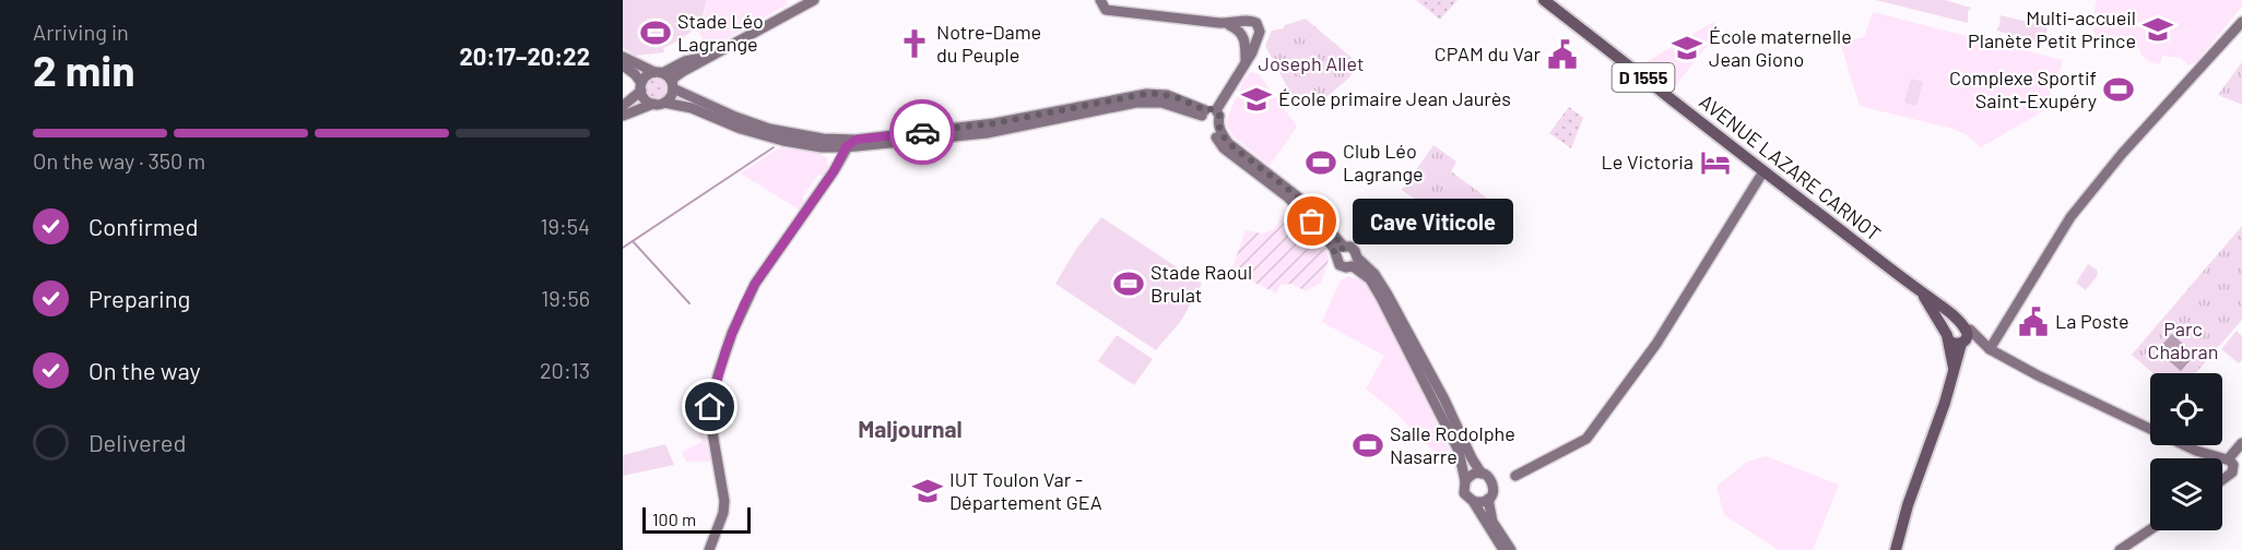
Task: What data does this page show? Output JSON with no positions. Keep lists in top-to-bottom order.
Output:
{
  "streets": {
    "main road": ["D 1555", "AVENUE LAZARE CARNOT"]
  },
  "crossings": [
    ["D 1555", "AVENUE LAZARE CARNOT"]
  ],
  "districts": ["Maljournal"],
  "parks": ["Joseph Allet", "Parc Chabran"],
  "places": {
    "school or university": [
      "Multi-accueil Planète Petit Prince",
      "École maternelle Jean Giono",
      "École primaire Jean Jaurès",
      "IUT Toulon Var - Département GEA"
    ],
    "sports": [
      "Stade Léo Lagrange",
      "Complexe Sportif Saint-Exupéry",
      "Club Léo Lagrange",
      "Stade Raoul Brulat",
      "Salle Rodolphe Nasarre"
    ],
    "church": ["Notre-Dame du Peuple"],
    "public building": ["CPAM du Var", "La Poste"],
    "hotel": ["Le Victoria"],
    "other": ["Cave Viticole"]
  },
  "scale_bar": "100 m",
  "page": {
    "heading": ["2 min", "Arriving in", "20:17–20:22"],
    "bar": "On the way · 350 m",
    "list": [
      ["Confirmed", "19:54"],
      ["Preparing", "19:56"],
      ["On the way", "20:13"],
      "Delivered"
    ],
    "bubble": "Cave Viticole",
    "scale": "100 m"
  }
}
